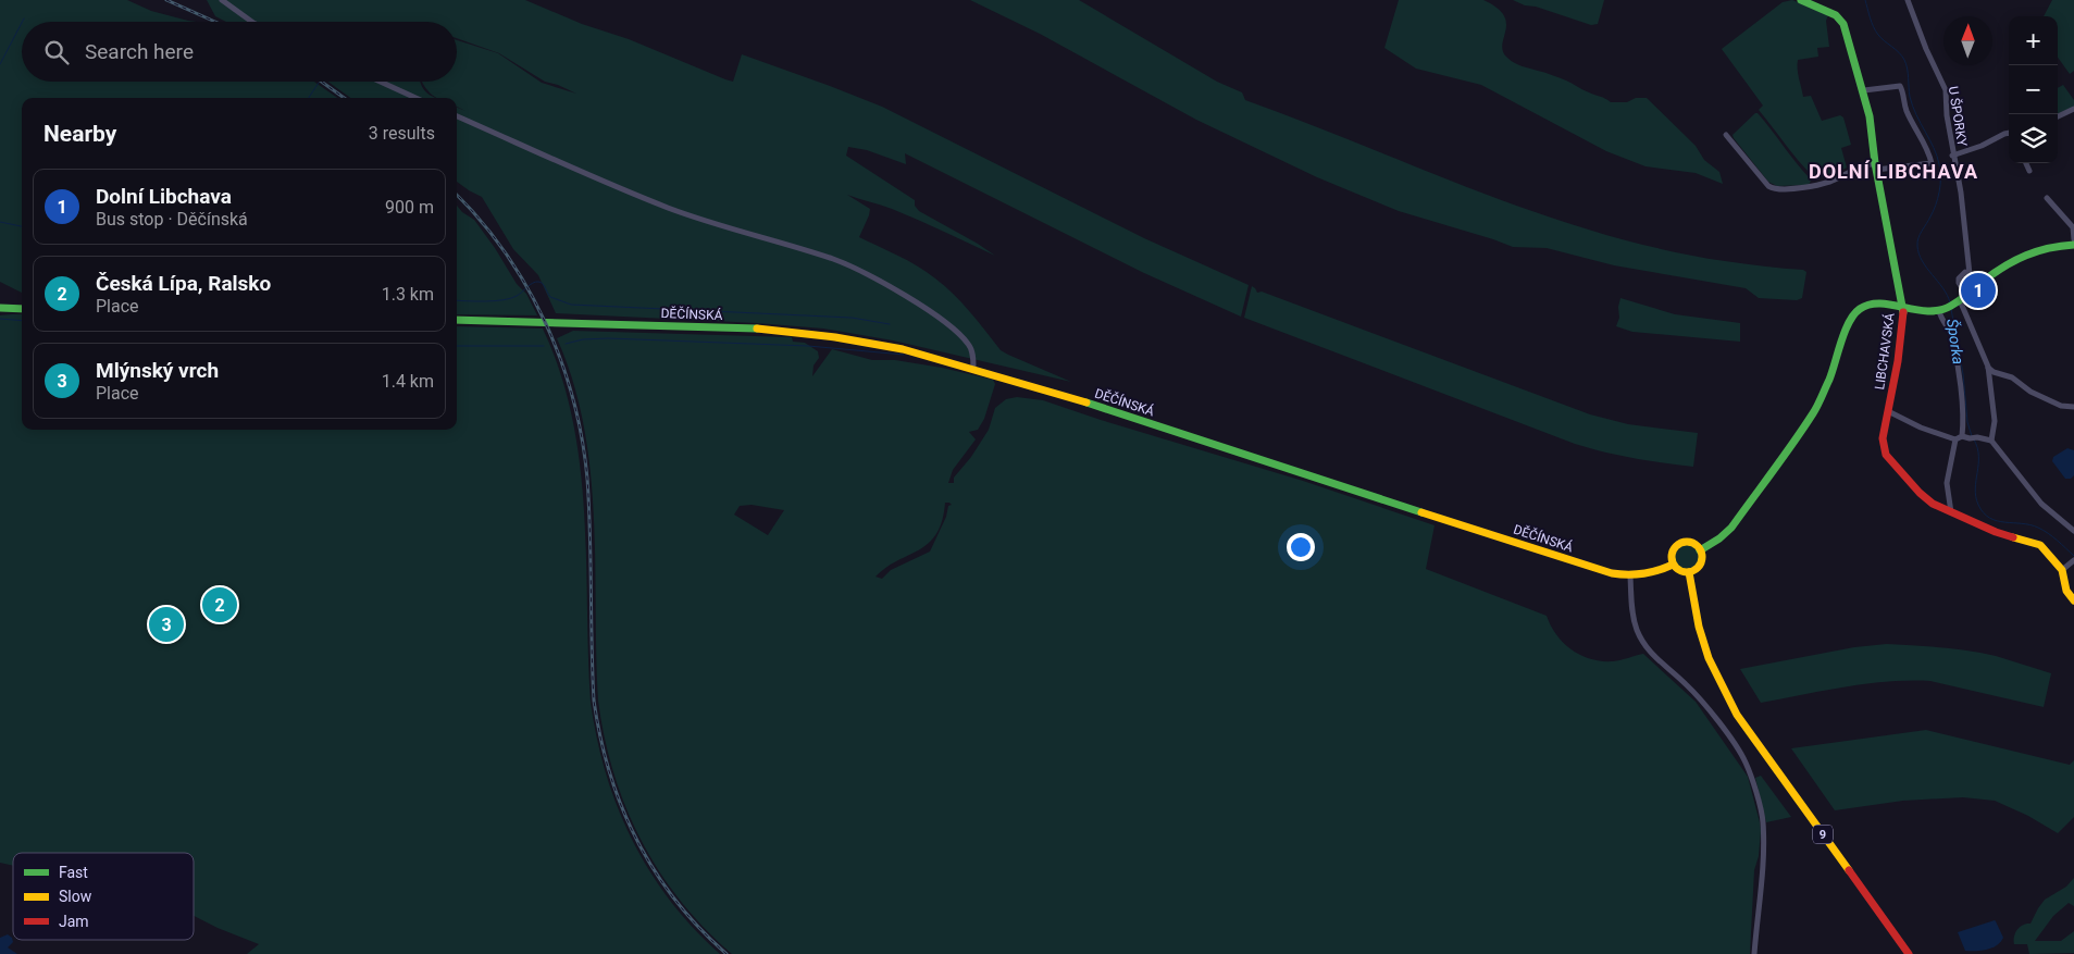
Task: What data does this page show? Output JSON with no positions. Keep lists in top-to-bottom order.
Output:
{
  "streets": {
    "main road": ["DĚČÍNSKÁ", "LIBCHAVSKÁ", "9"],
    "street": ["U ŠPORKY"]
  },
  "crossings": [
    ["DĚČÍNSKÁ", "9"]
  ],
  "districts": ["DOLNÍ LIBCHAVA"],
  "water": ["Šporka"],
  "legend": ["Fast", "Slow", "Jam"],
  "north": "top",
  "page": {
    "map_buttons": ["+", "−"],
    "search": "Search here",
    "heading": ["Nearby", "3 results"],
    "list": [
      {
        "mark": "1",
        "name": "Dolní Libchava",
        "note": "Bus stop · Děčínská",
        "value": "900 m"
      },
      {
        "mark": "2",
        "name": "Česká Lípa, Ralsko",
        "note": "Place",
        "value": "1.3 km"
      },
      {
        "mark": "3",
        "name": "Mlýnský vrch",
        "note": "Place",
        "value": "1.4 km"
      }
    ],
    "pins": ["1", "2", "3"]
  }
}
